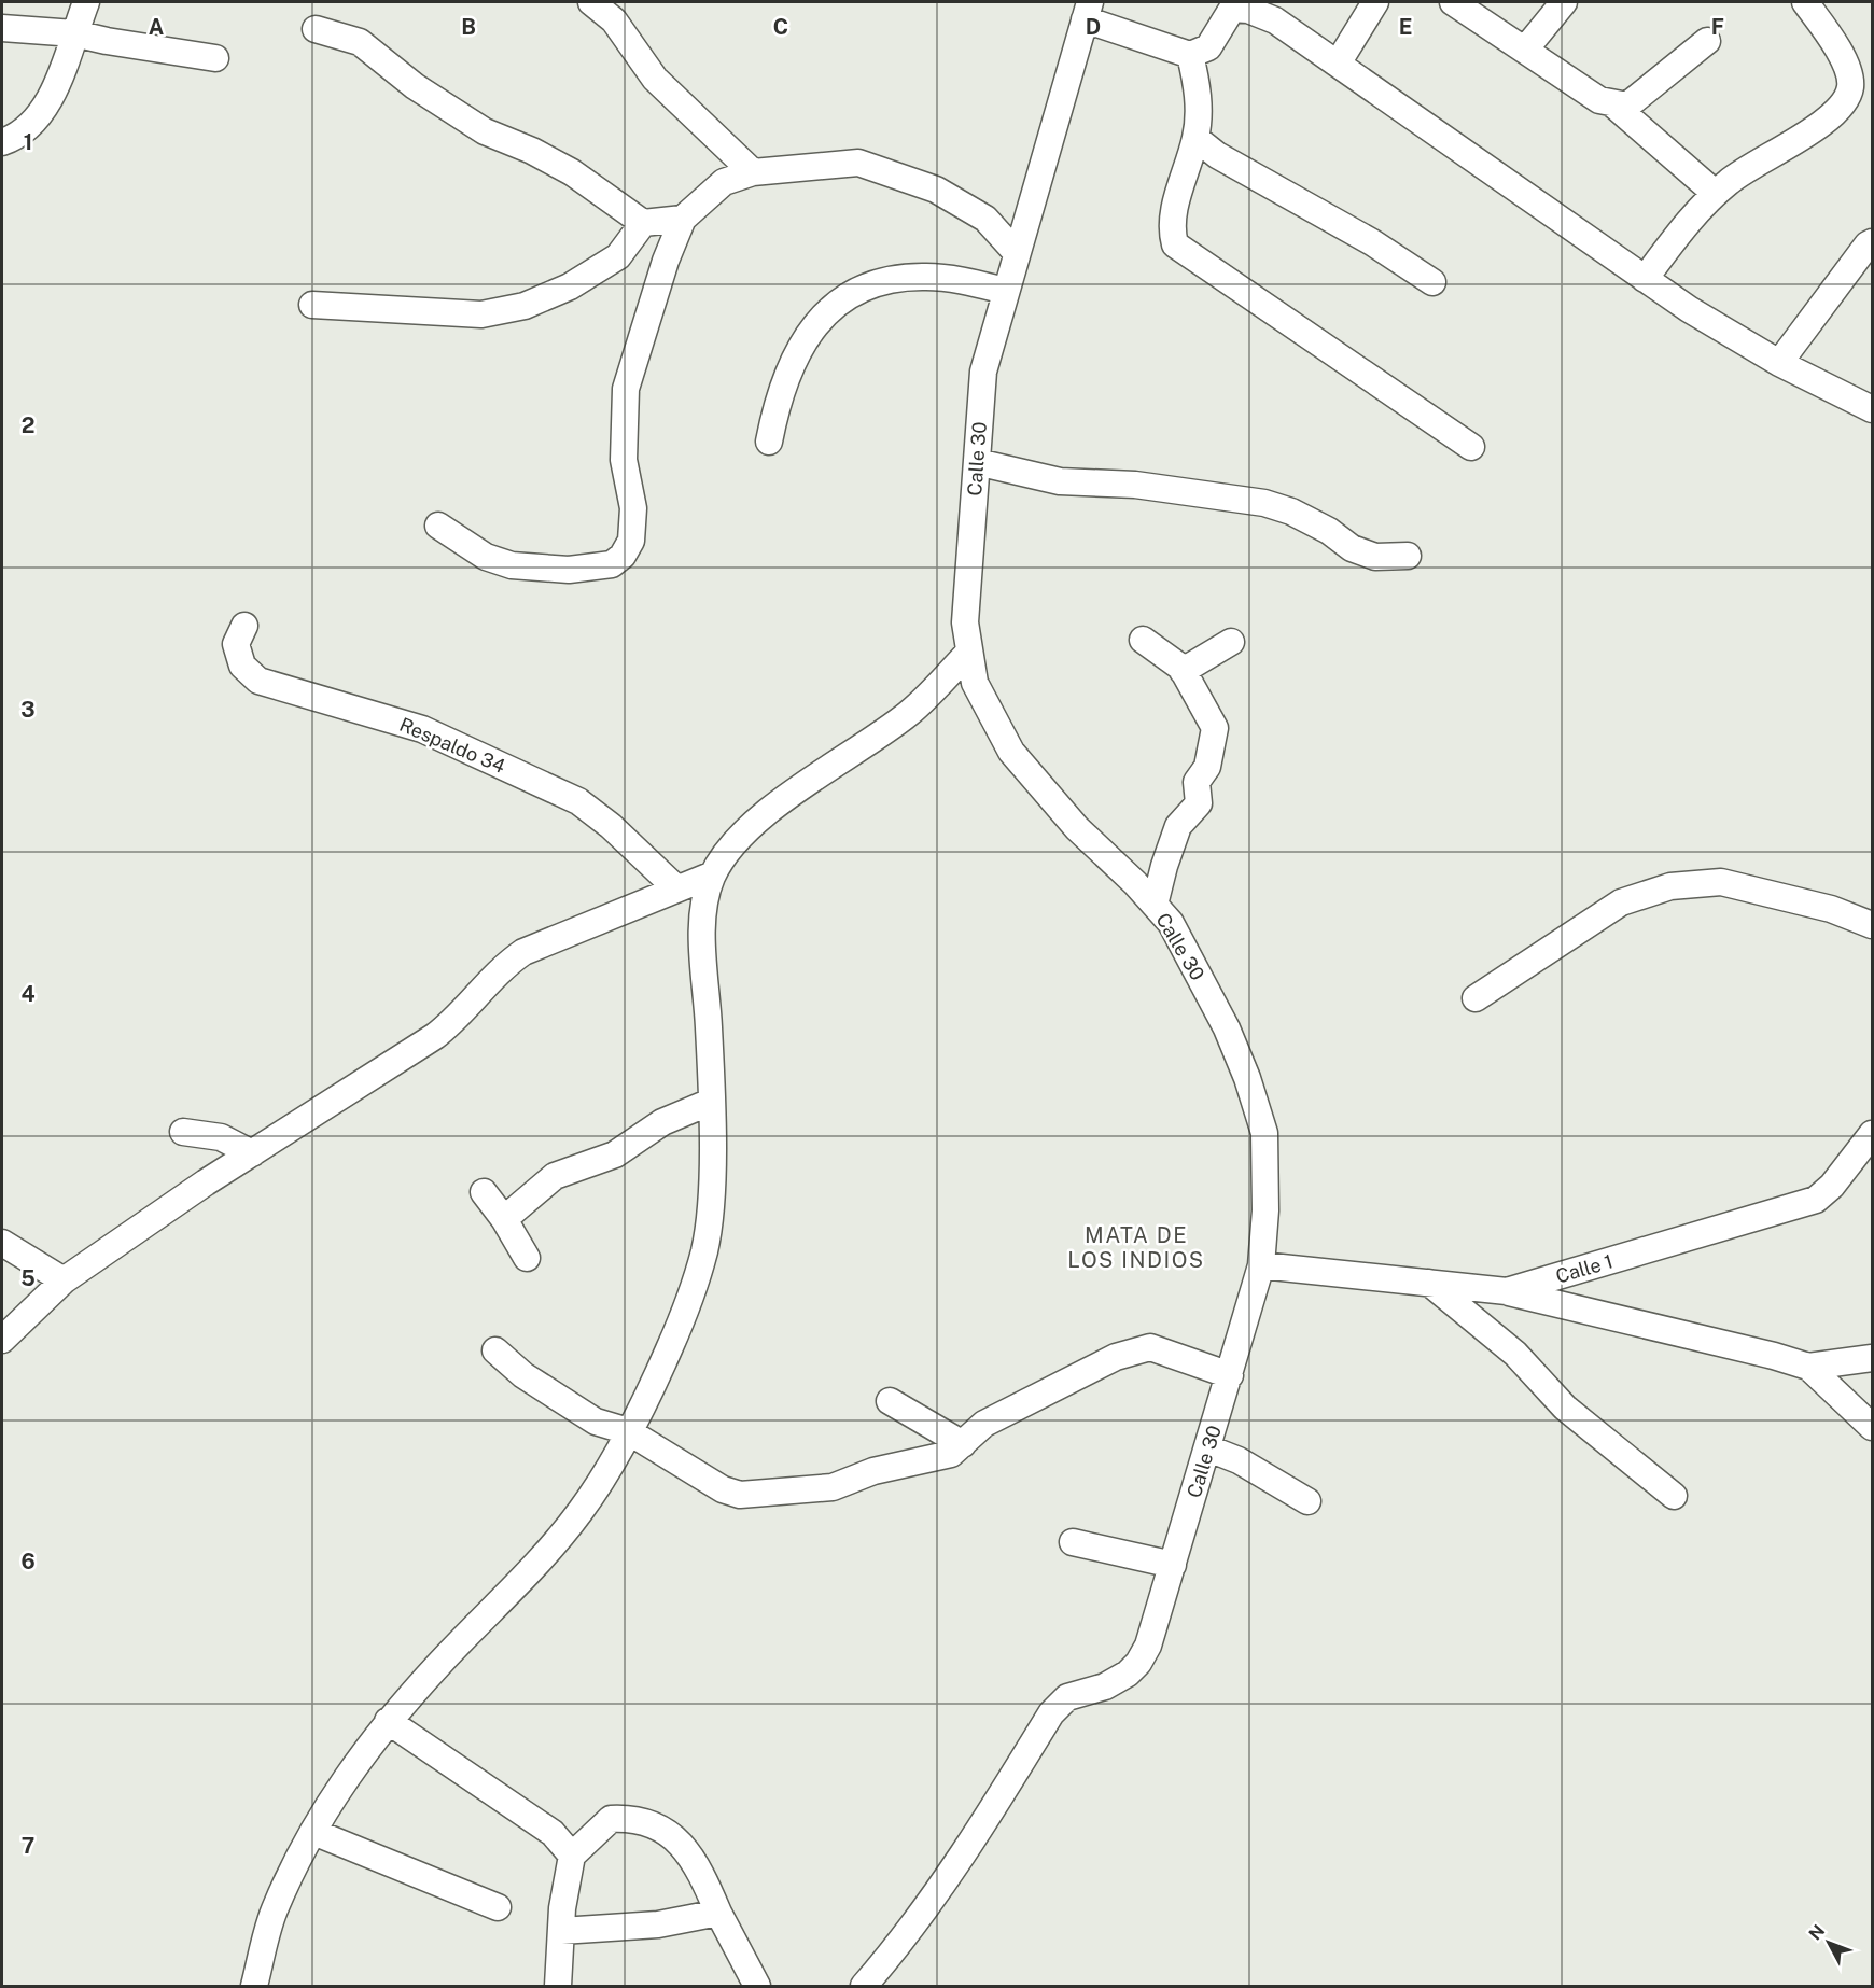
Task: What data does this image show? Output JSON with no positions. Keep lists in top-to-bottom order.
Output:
{
  "streets": {
    "street": ["Calle 30", "Respaldo 34", "Calle 1"]
  },
  "crossings": [
    ["Calle 30", "Calle 1"]
  ],
  "districts": ["MATA DE LOS INDIOS"],
  "north": "top left",
  "grid": {
    "columns": [
      "A",
      "B",
      "C",
      "D",
      "E",
      "F"
    ],
    "rows": [
      "1",
      "2",
      "3",
      "4",
      "5",
      "6",
      "7"
    ]
  }
}
